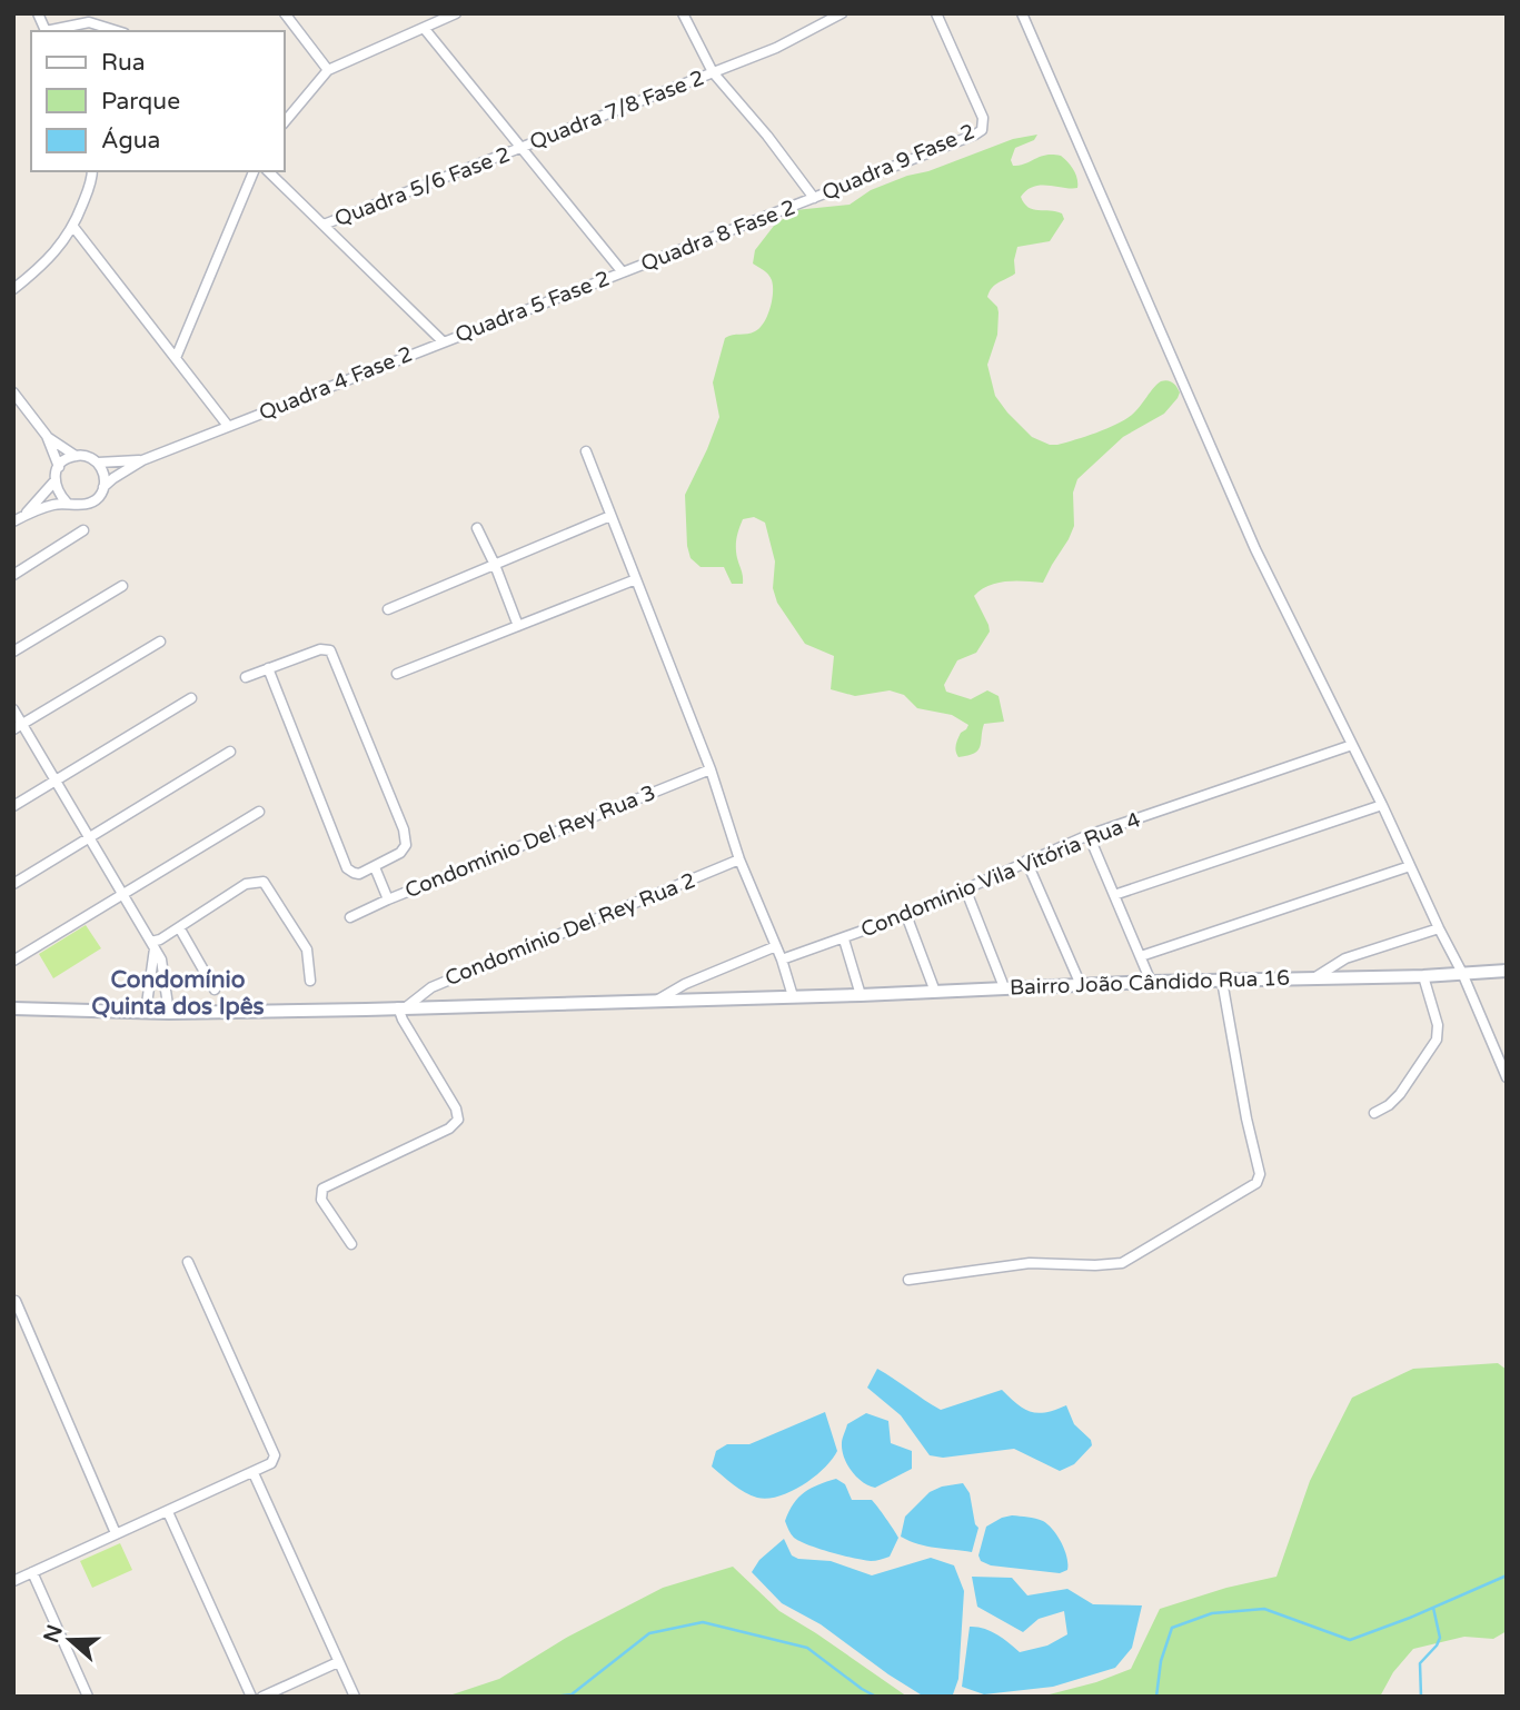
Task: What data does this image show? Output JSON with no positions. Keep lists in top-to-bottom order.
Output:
{
  "streets": {
    "street": [
      "Quadra 7/8 Fase 2",
      "Quadra 9 Fase 2",
      "Quadra 5/6 Fase 2",
      "Quadra 8 Fase 2",
      "Quadra 5 Fase 2",
      "Quadra 4 Fase 2",
      "Condomínio Del Rey Rua 3",
      "Condomínio Vila Vitória Rua 4",
      "Condomínio Del Rey Rua 2",
      "Bairro João Cândido Rua 16"
    ]
  },
  "crossings": [
    ["Quadra 7/8 Fase 2", "Quadra 5/6 Fase 2"],
    ["Quadra 9 Fase 2", "Quadra 8 Fase 2"],
    ["Quadra 8 Fase 2", "Quadra 5 Fase 2"],
    ["Quadra 5 Fase 2", "Quadra 4 Fase 2"],
    ["Condomínio Del Rey Rua 2", "Bairro João Cândido Rua 16"]
  ],
  "districts": ["Condomínio Quinta dos Ipês"],
  "legend": ["Rua", "Parque", "Água"],
  "north": "left"
}
